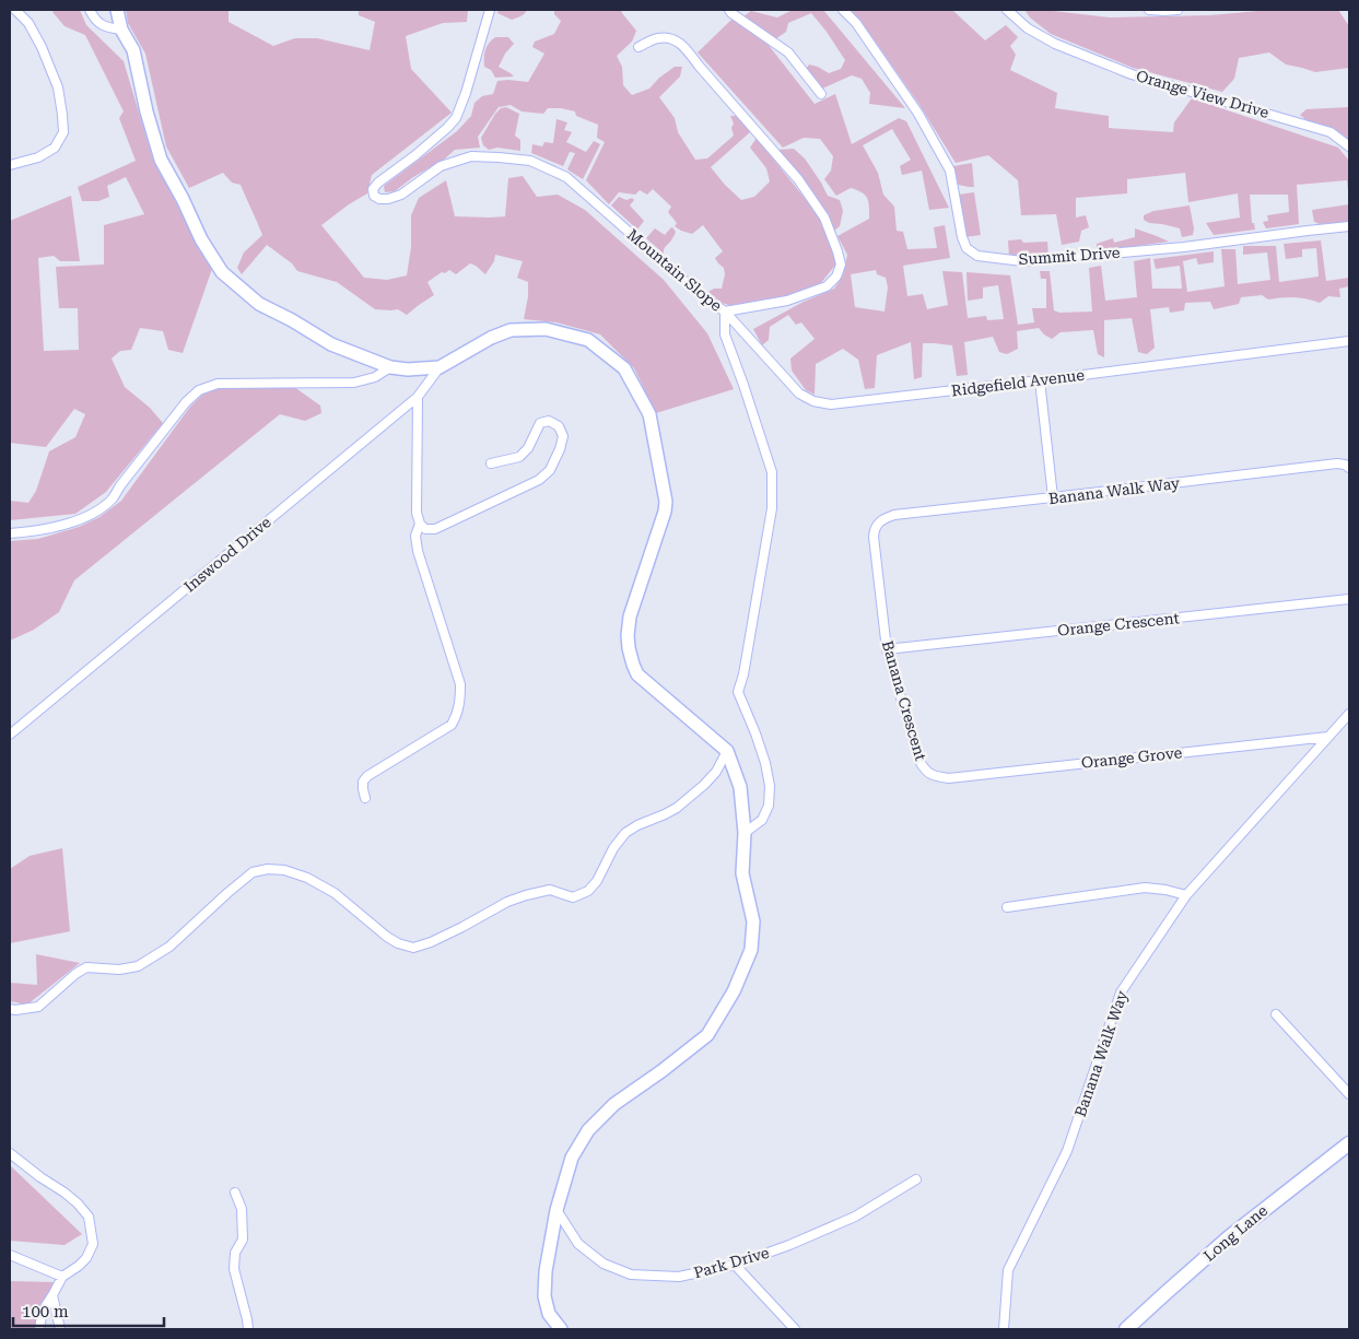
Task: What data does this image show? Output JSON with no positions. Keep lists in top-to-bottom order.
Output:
{
  "streets": {
    "main road": ["Long Lane"],
    "street": [
      "Orange View Drive",
      "Summit Drive",
      "Mountain Slope",
      "Ridgefield Avenue",
      "Banana Walk Way",
      "Inswood Drive",
      "Orange Crescent",
      "Banana Crescent",
      "Orange Grove",
      "Park Drive"
    ]
  },
  "crossings": [
    ["Mountain Slope", "Ridgefield Avenue"],
    ["Banana Walk Way", "Banana Crescent"],
    ["Banana Walk Way", "Orange Grove"],
    ["Orange Crescent", "Banana Crescent"],
    ["Banana Crescent", "Orange Grove"]
  ],
  "scale_bar": "100 m"
}
